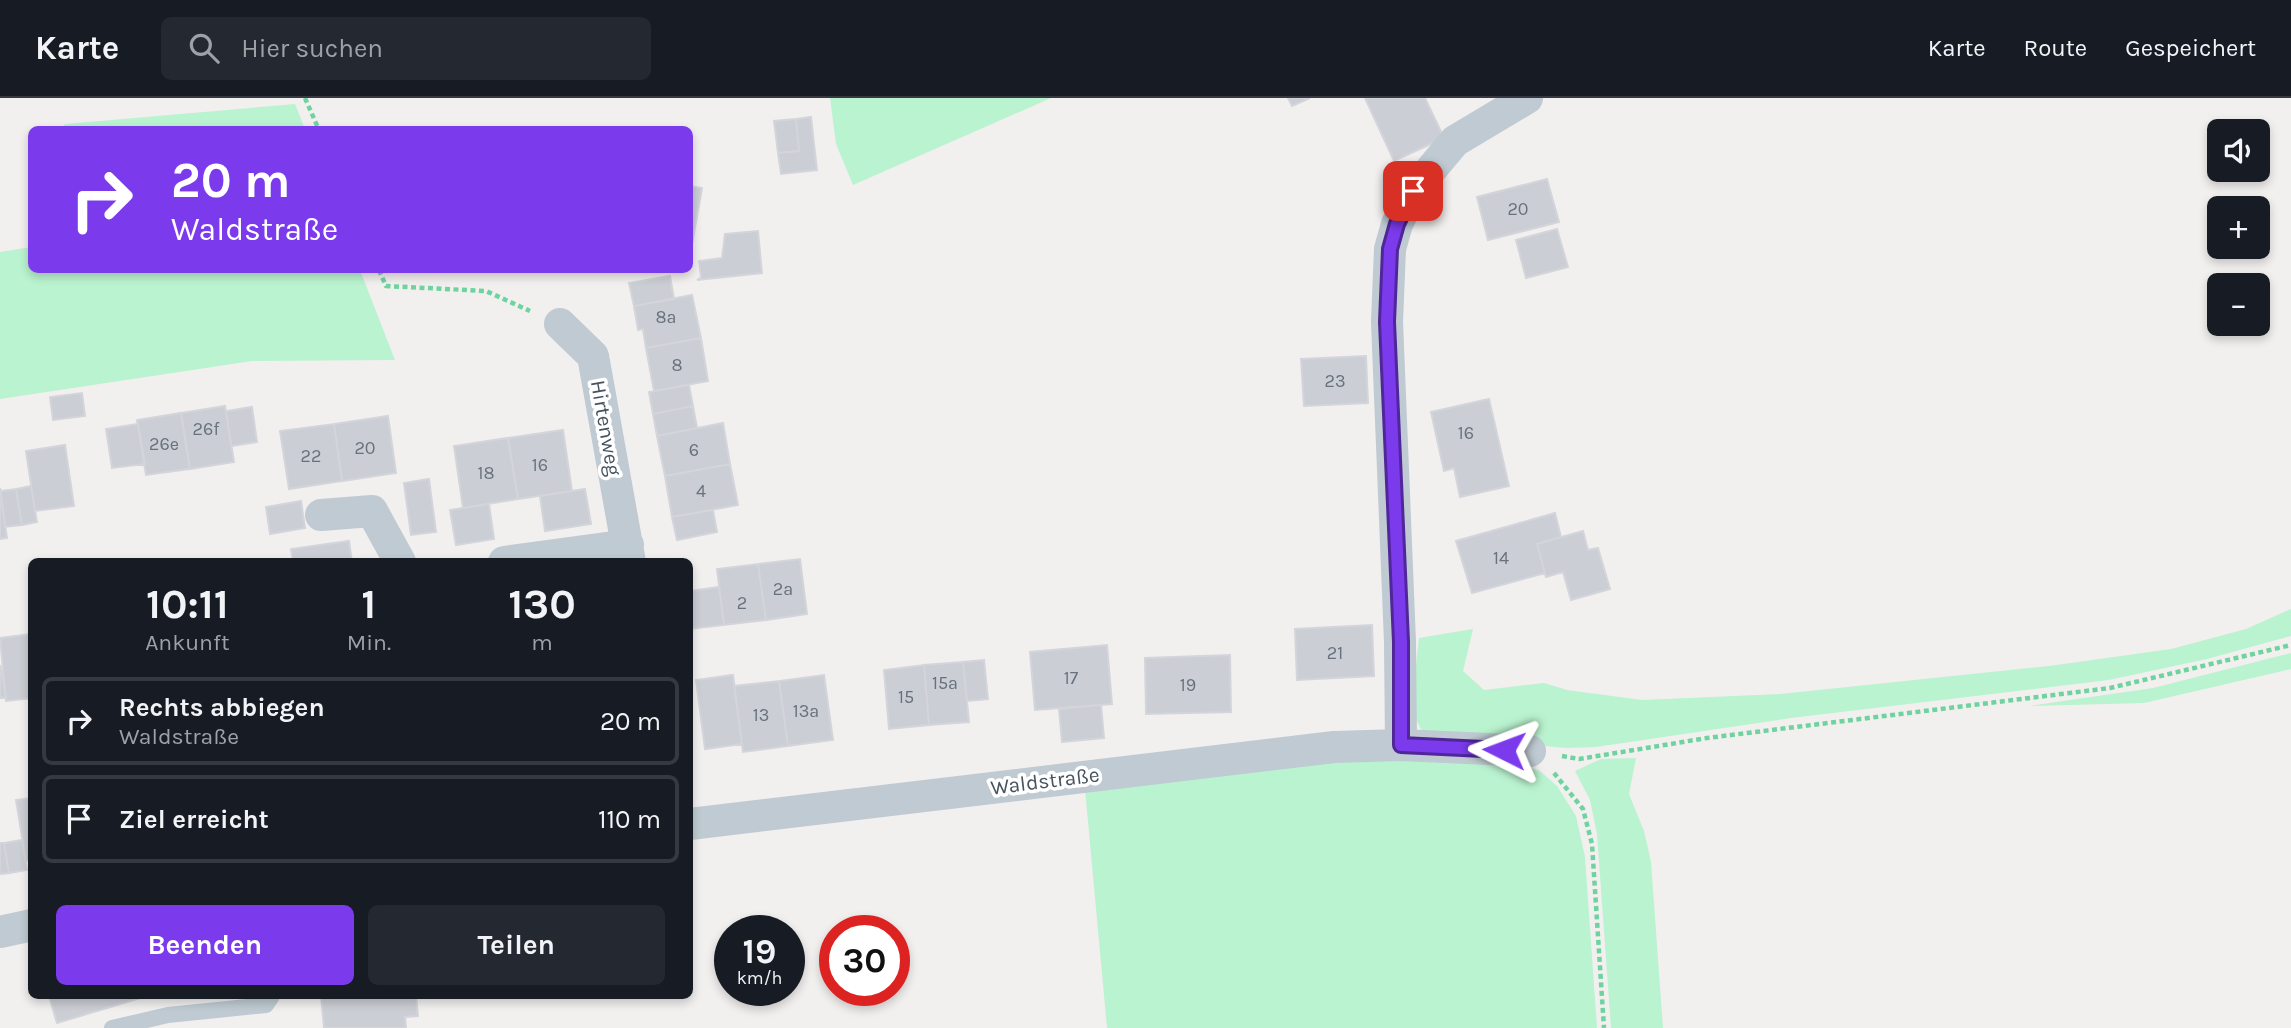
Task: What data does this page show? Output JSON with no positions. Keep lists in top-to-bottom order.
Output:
{
  "streets": {
    "street": ["Hirtenweg", "Waldstraße"]
  },
  "house_numbers": [
    "20",
    "8a",
    "8",
    "23",
    "26f",
    "16",
    "26e",
    "20",
    "6",
    "22",
    "16",
    "18",
    "4",
    "14",
    "2a",
    "2",
    "21",
    "17",
    "15a",
    "19",
    "15",
    "13a",
    "13"
  ],
  "page": {
    "header": "Karte",
    "search": "Hier suchen",
    "nav": ["Karte", "Route", "Gespeichert"],
    "map_buttons": ["+", "−"],
    "turn": ["20 m", "Waldstraße"],
    "eta": [
      "10:11",
      "Ankunft",
      "1",
      "Min.",
      "130",
      "m"
    ],
    "list": [
      {
        "name": "Rechts abbiegen",
        "note": "Waldstraße",
        "value": "20 m"
      },
      {
        "name": "Ziel erreicht",
        "value": "110 m"
      }
    ],
    "buttons": ["Beenden", "Teilen"],
    "speed": "19 km/h",
    "limit": "30"
  }
}
